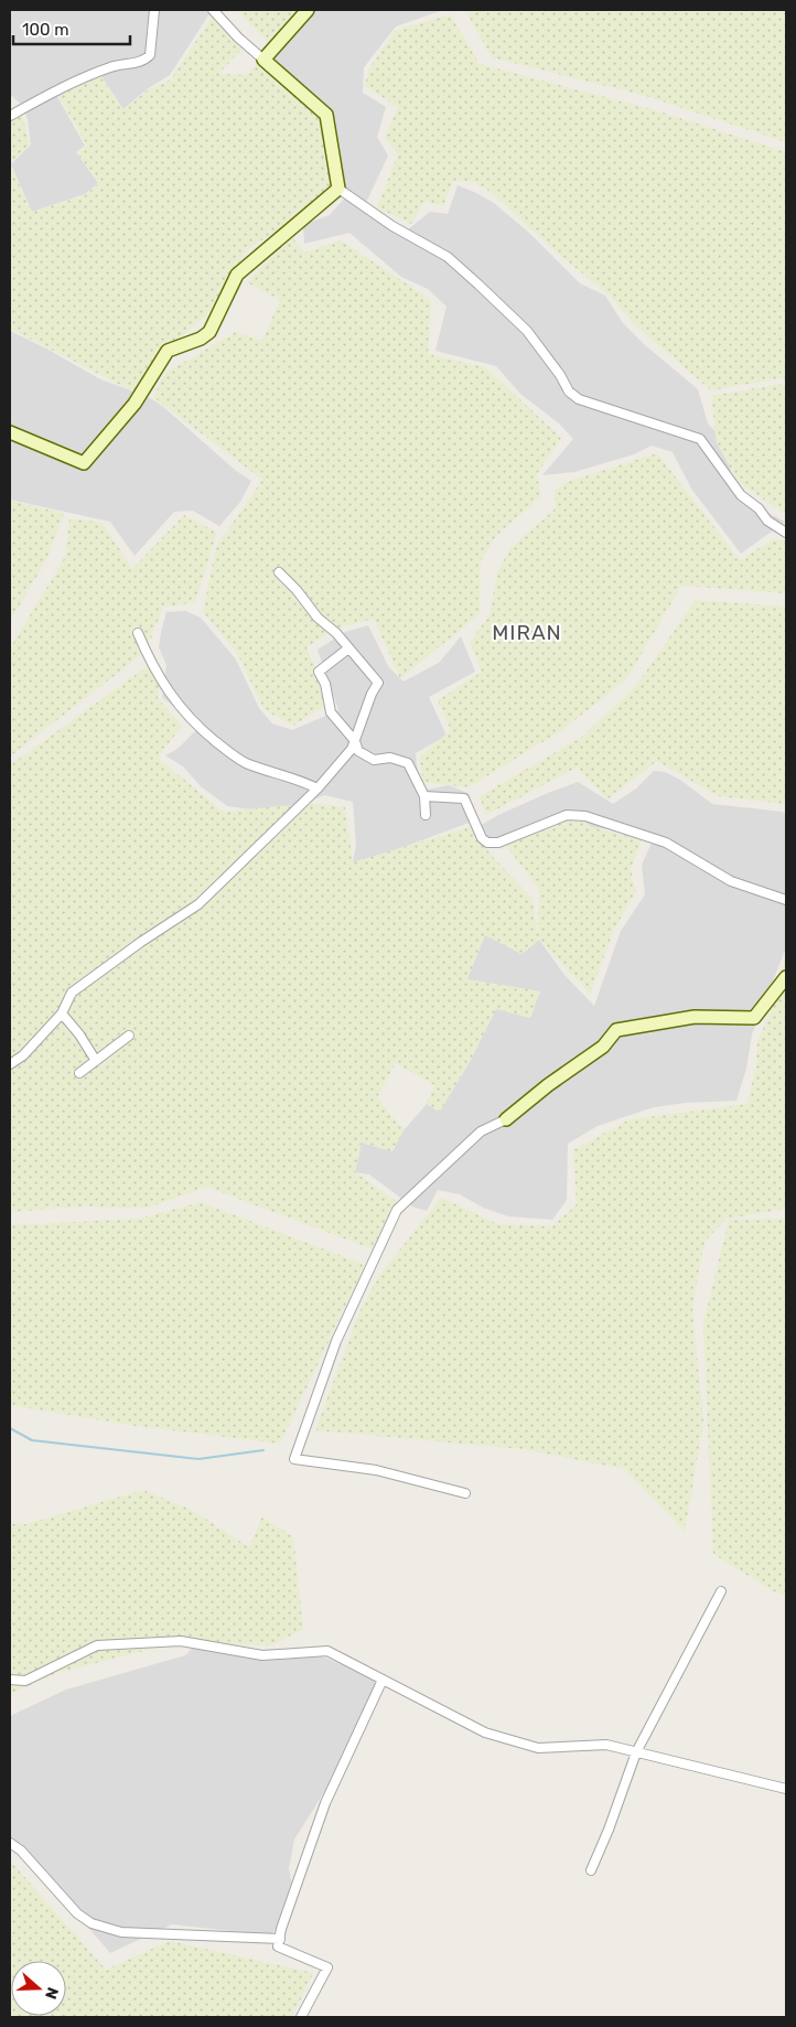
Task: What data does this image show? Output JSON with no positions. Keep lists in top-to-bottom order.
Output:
{
  "districts": ["MIRAN"],
  "scale_bar": "100 m",
  "north": "right"
}
